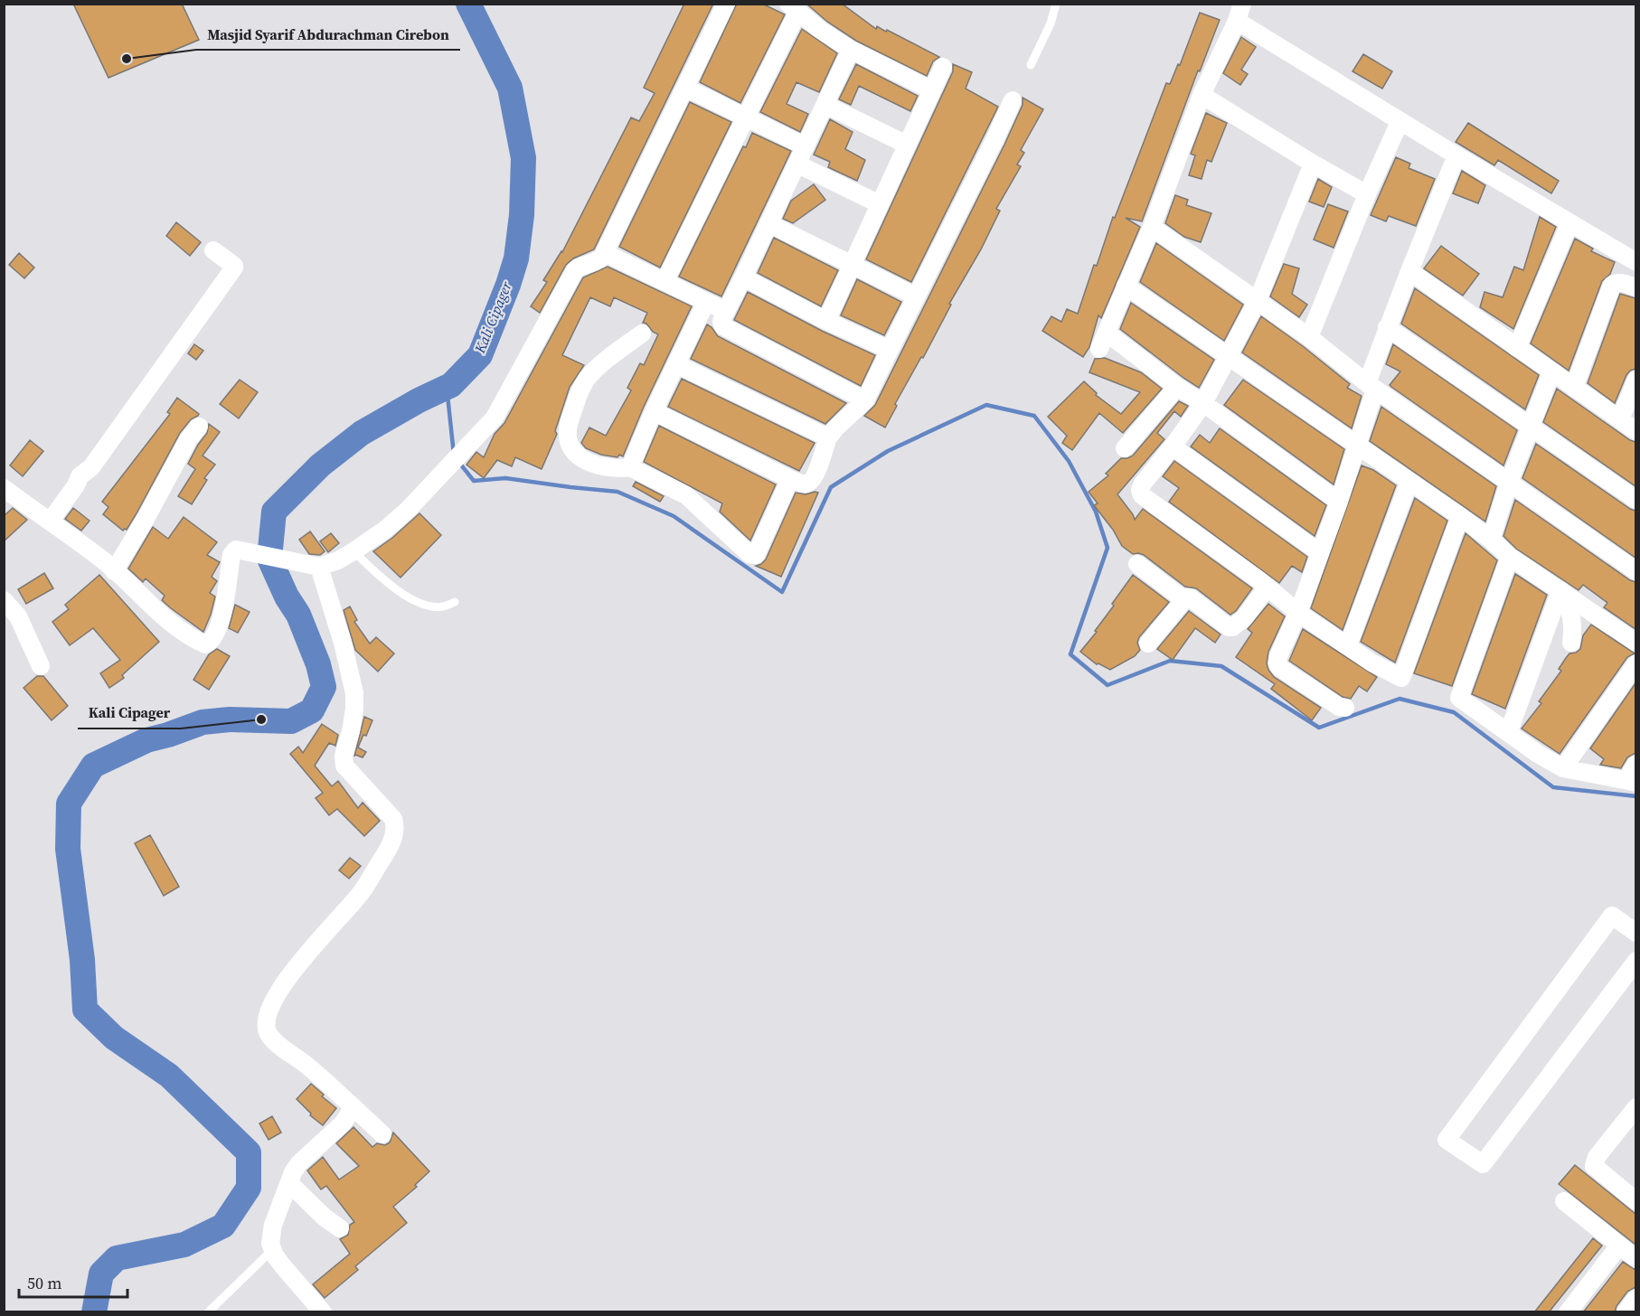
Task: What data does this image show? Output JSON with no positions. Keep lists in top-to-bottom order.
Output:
{
  "water": ["Kali Cipager"],
  "places": ["Masjid Syarif Abdurachman Cirebon", "Kali Cipager"],
  "scale_bar": "50 m"
}
